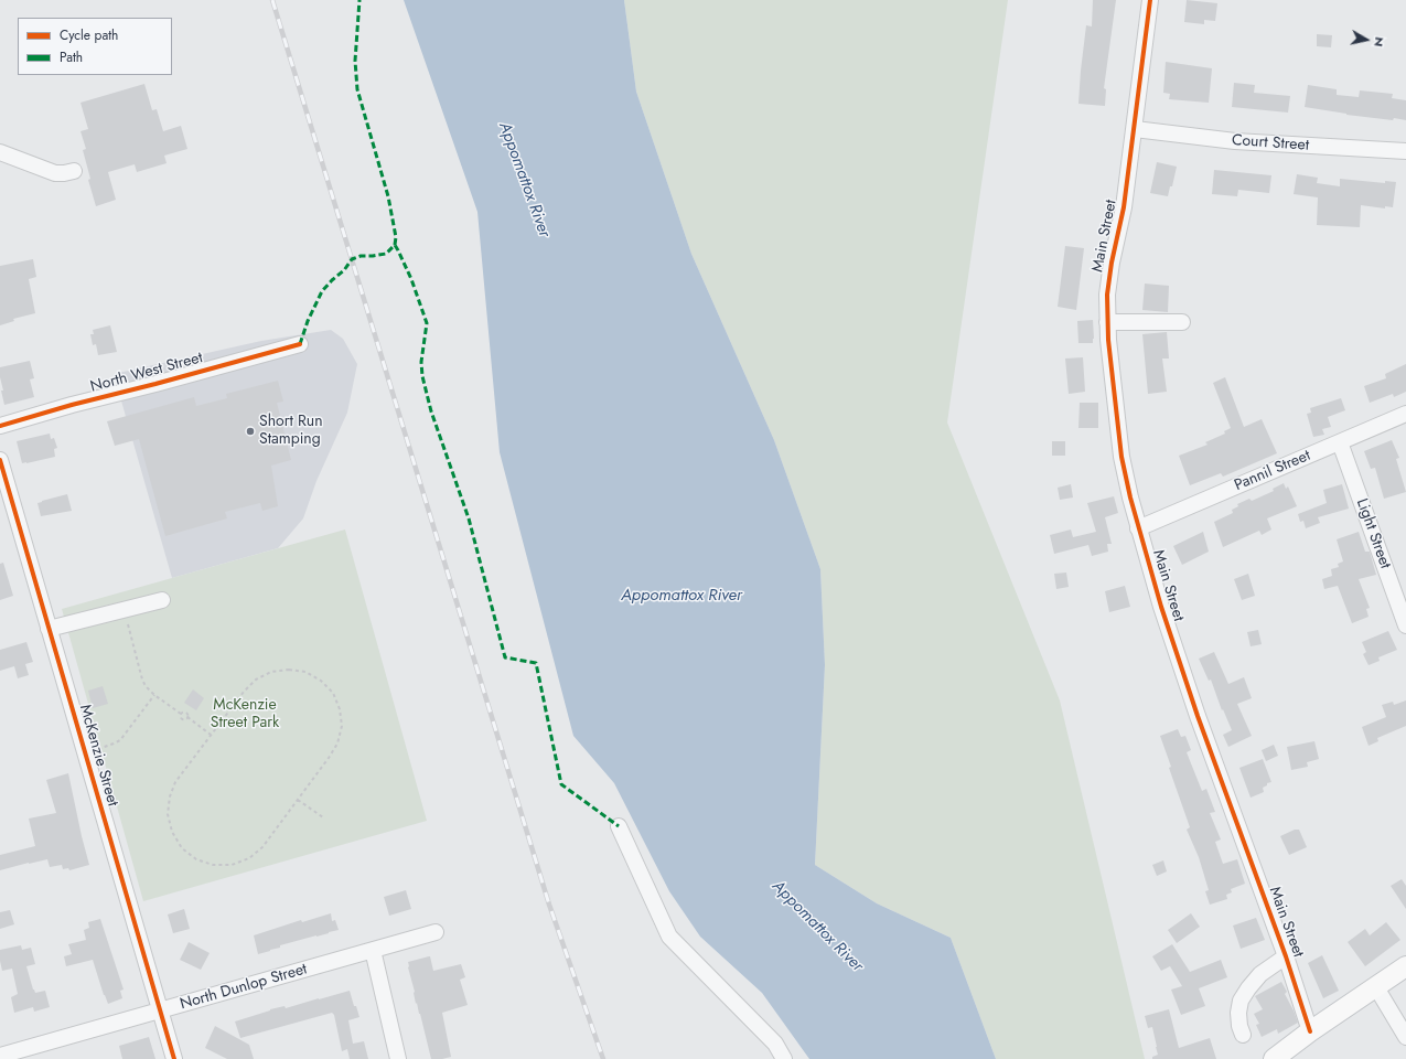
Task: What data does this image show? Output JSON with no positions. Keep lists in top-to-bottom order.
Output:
{
  "streets": {
    "street": [
      "Court Street",
      "Main Street",
      "North West Street",
      "Pannil Street",
      "Light Street",
      "McKenzie Street",
      "North Dunlop Street"
    ]
  },
  "crossings": [
    ["Court Street", "Main Street"],
    ["Main Street", "Pannil Street"],
    ["Pannil Street", "Light Street"],
    ["McKenzie Street", "North Dunlop Street"]
  ],
  "water": ["Appomattox River"],
  "parks": ["McKenzie Street Park"],
  "places": ["Short Run Stamping"],
  "legend": ["Cycle path", "Path"],
  "north": "right"
}
